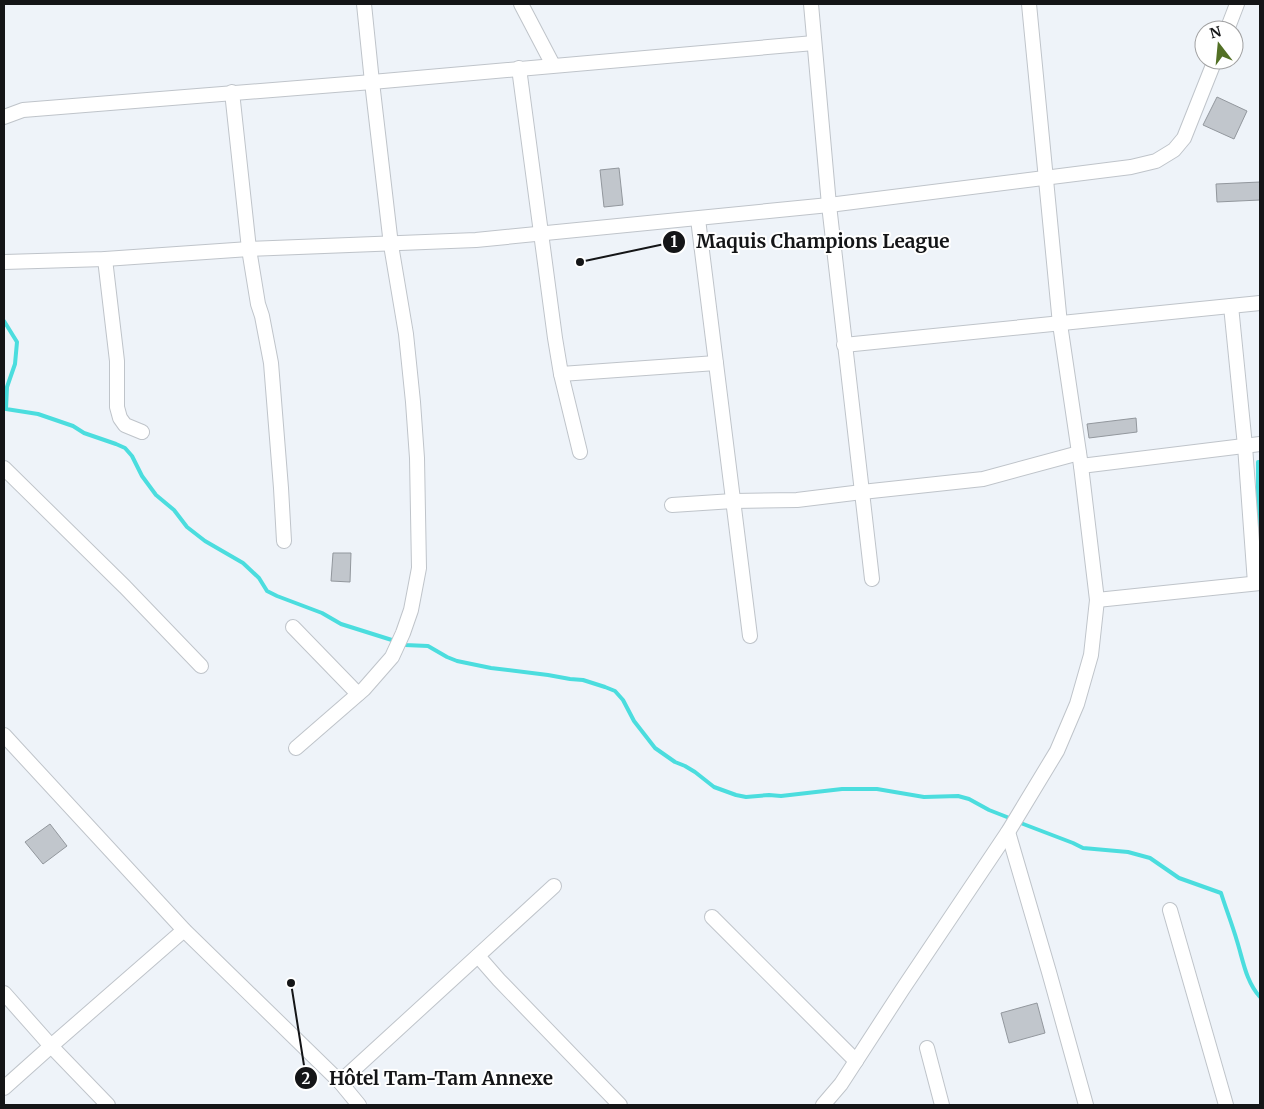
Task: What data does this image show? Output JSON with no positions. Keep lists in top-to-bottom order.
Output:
{
  "places": ["Maquis Champions League", "Hôtel Tam-Tam Annexe"],
  "north": "top"
}
